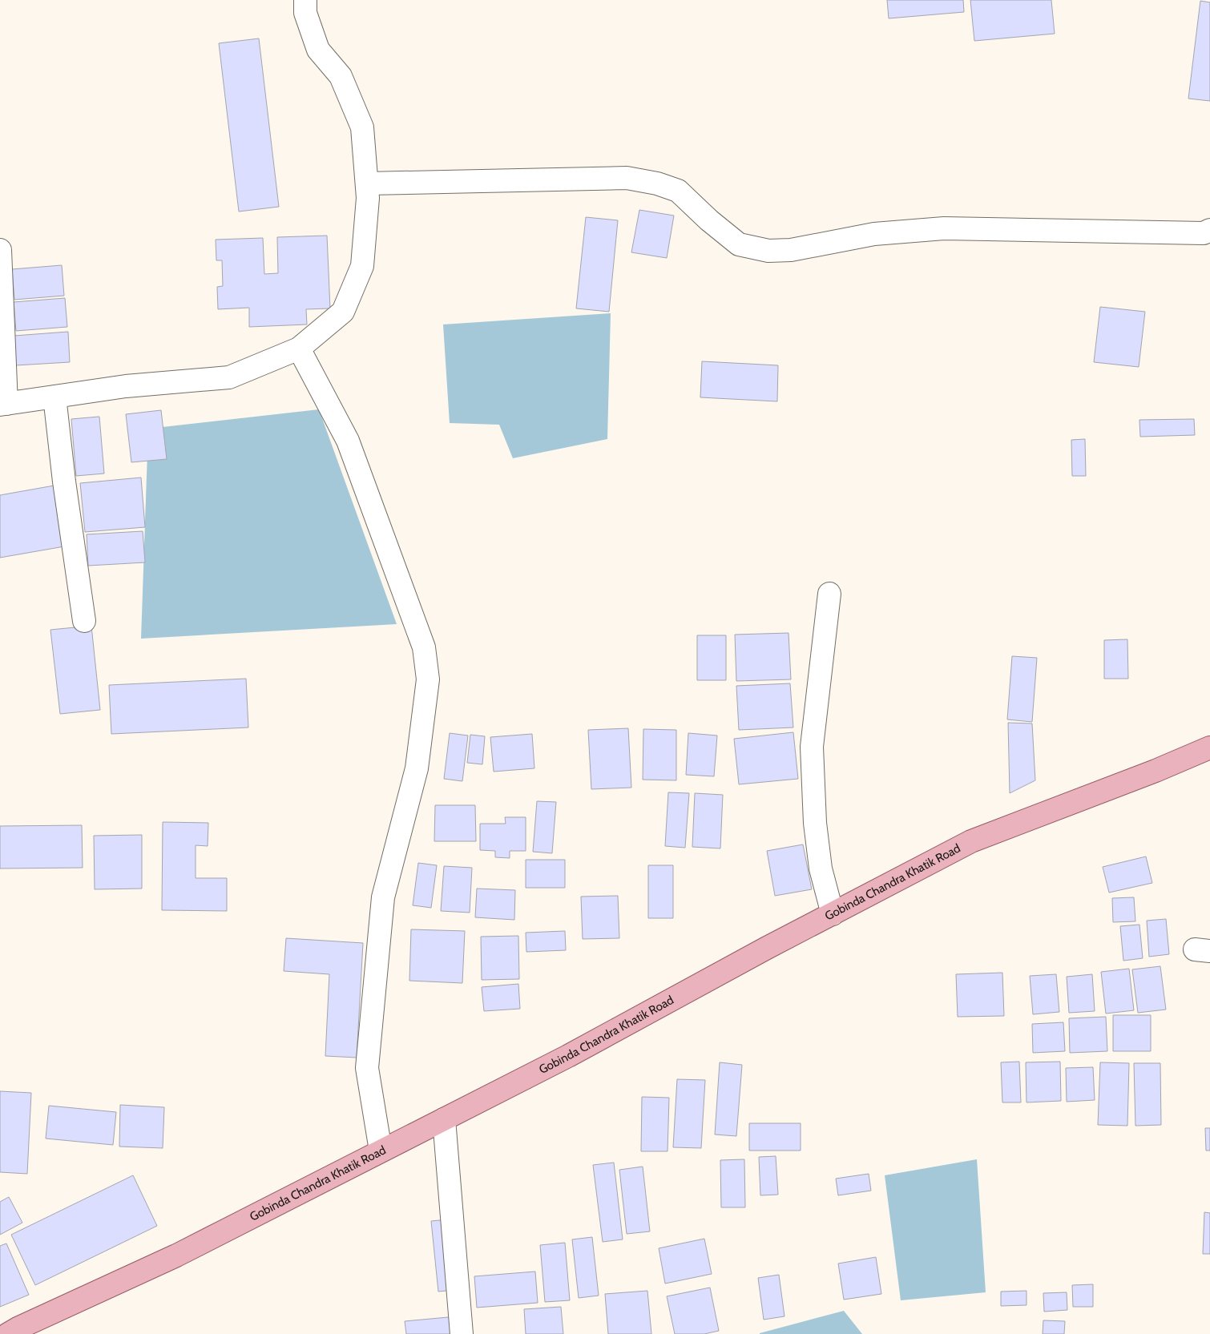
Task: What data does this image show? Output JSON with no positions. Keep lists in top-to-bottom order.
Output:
{
  "streets": {
    "main road": ["Gobinda Chandra Khatik Road"]
  }
}
